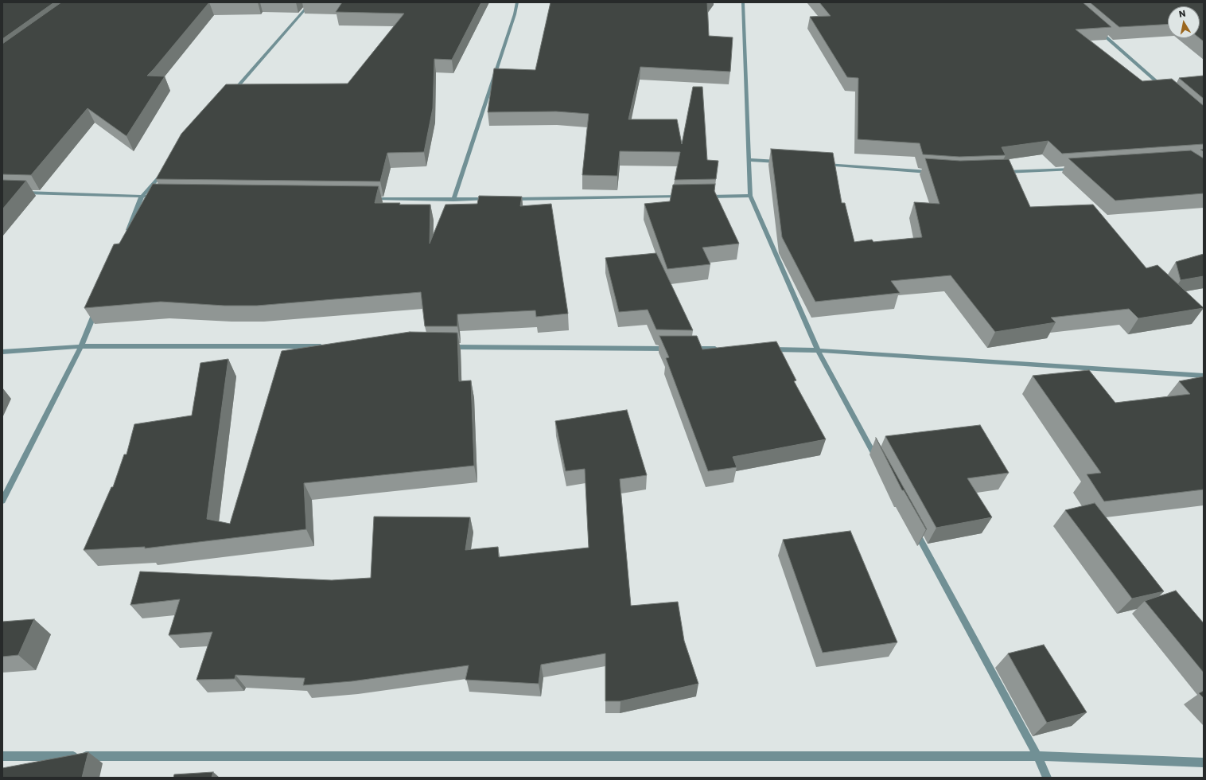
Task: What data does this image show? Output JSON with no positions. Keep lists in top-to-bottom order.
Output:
{
  "north": "top"
}
